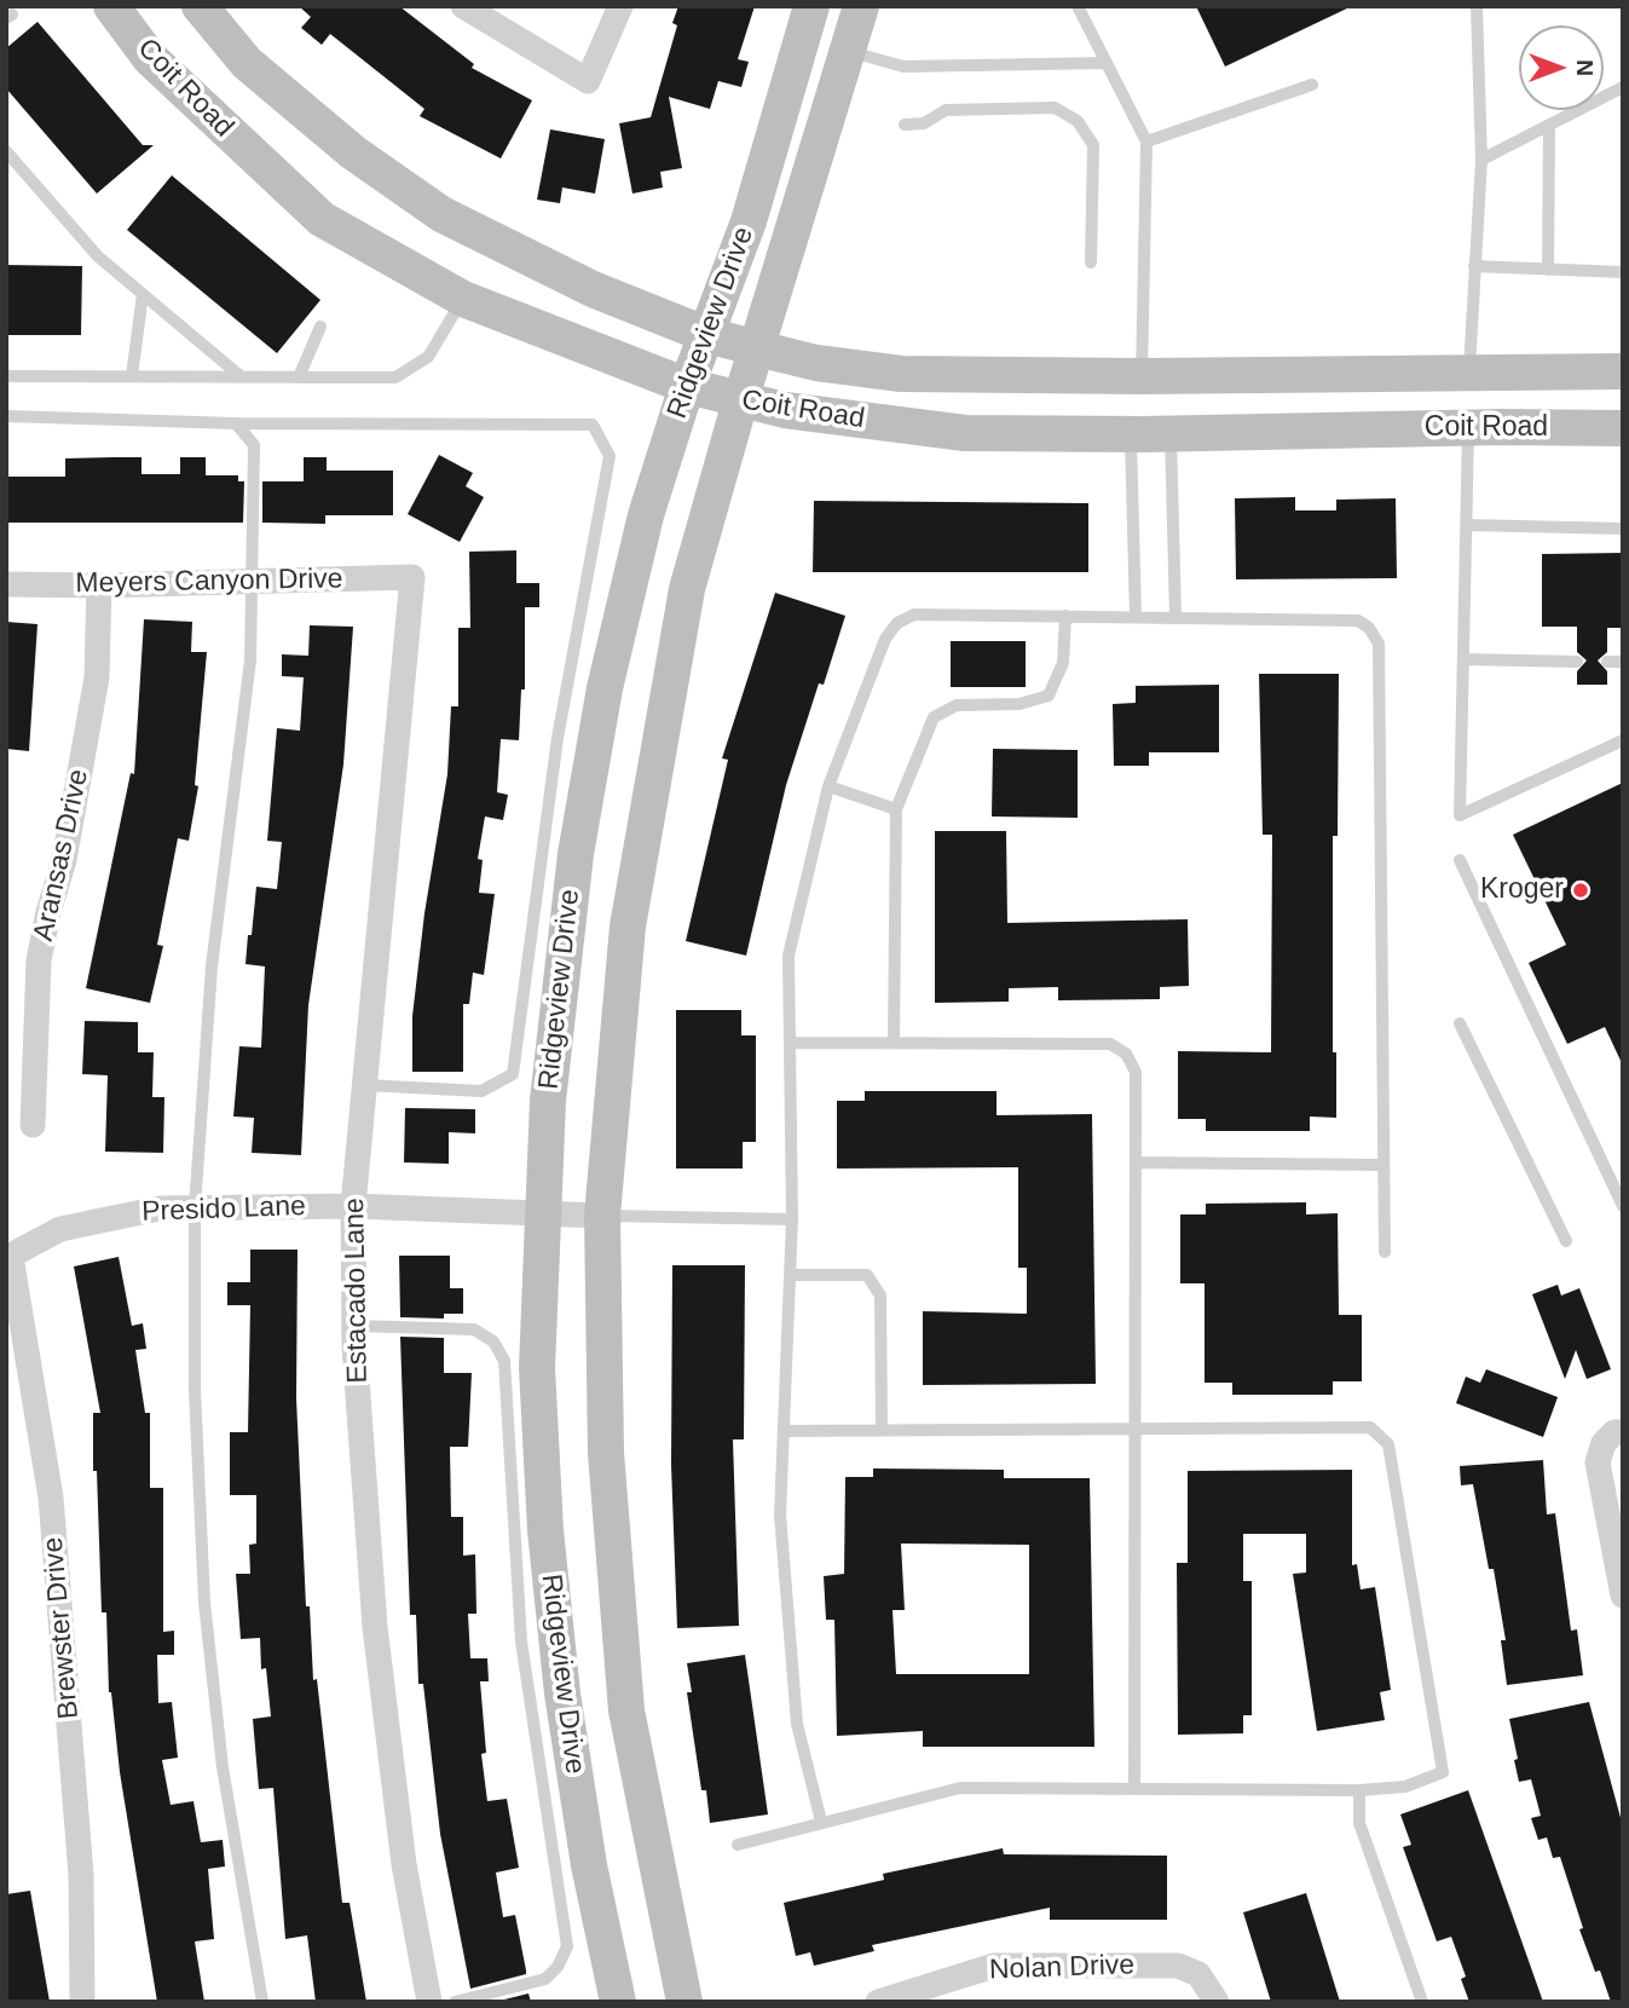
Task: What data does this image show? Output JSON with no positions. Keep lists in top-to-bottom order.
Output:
{
  "streets": {
    "main road": ["Coit Road", "Ridgeview Drive"],
    "street": [
      "Meyers Canyon Drive",
      "Aransas Drive",
      "Presido Lane",
      "Estacado Lane",
      "Brewster Drive",
      "Nolan Drive"
    ]
  },
  "crossings": [
    ["Coit Road", "Ridgeview Drive"],
    ["Ridgeview Drive", "Presido Lane"],
    ["Meyers Canyon Drive", "Aransas Drive"],
    ["Meyers Canyon Drive", "Estacado Lane"],
    ["Presido Lane", "Estacado Lane"],
    ["Presido Lane", "Brewster Drive"]
  ],
  "places": ["Kroger"],
  "north": "right"
}
